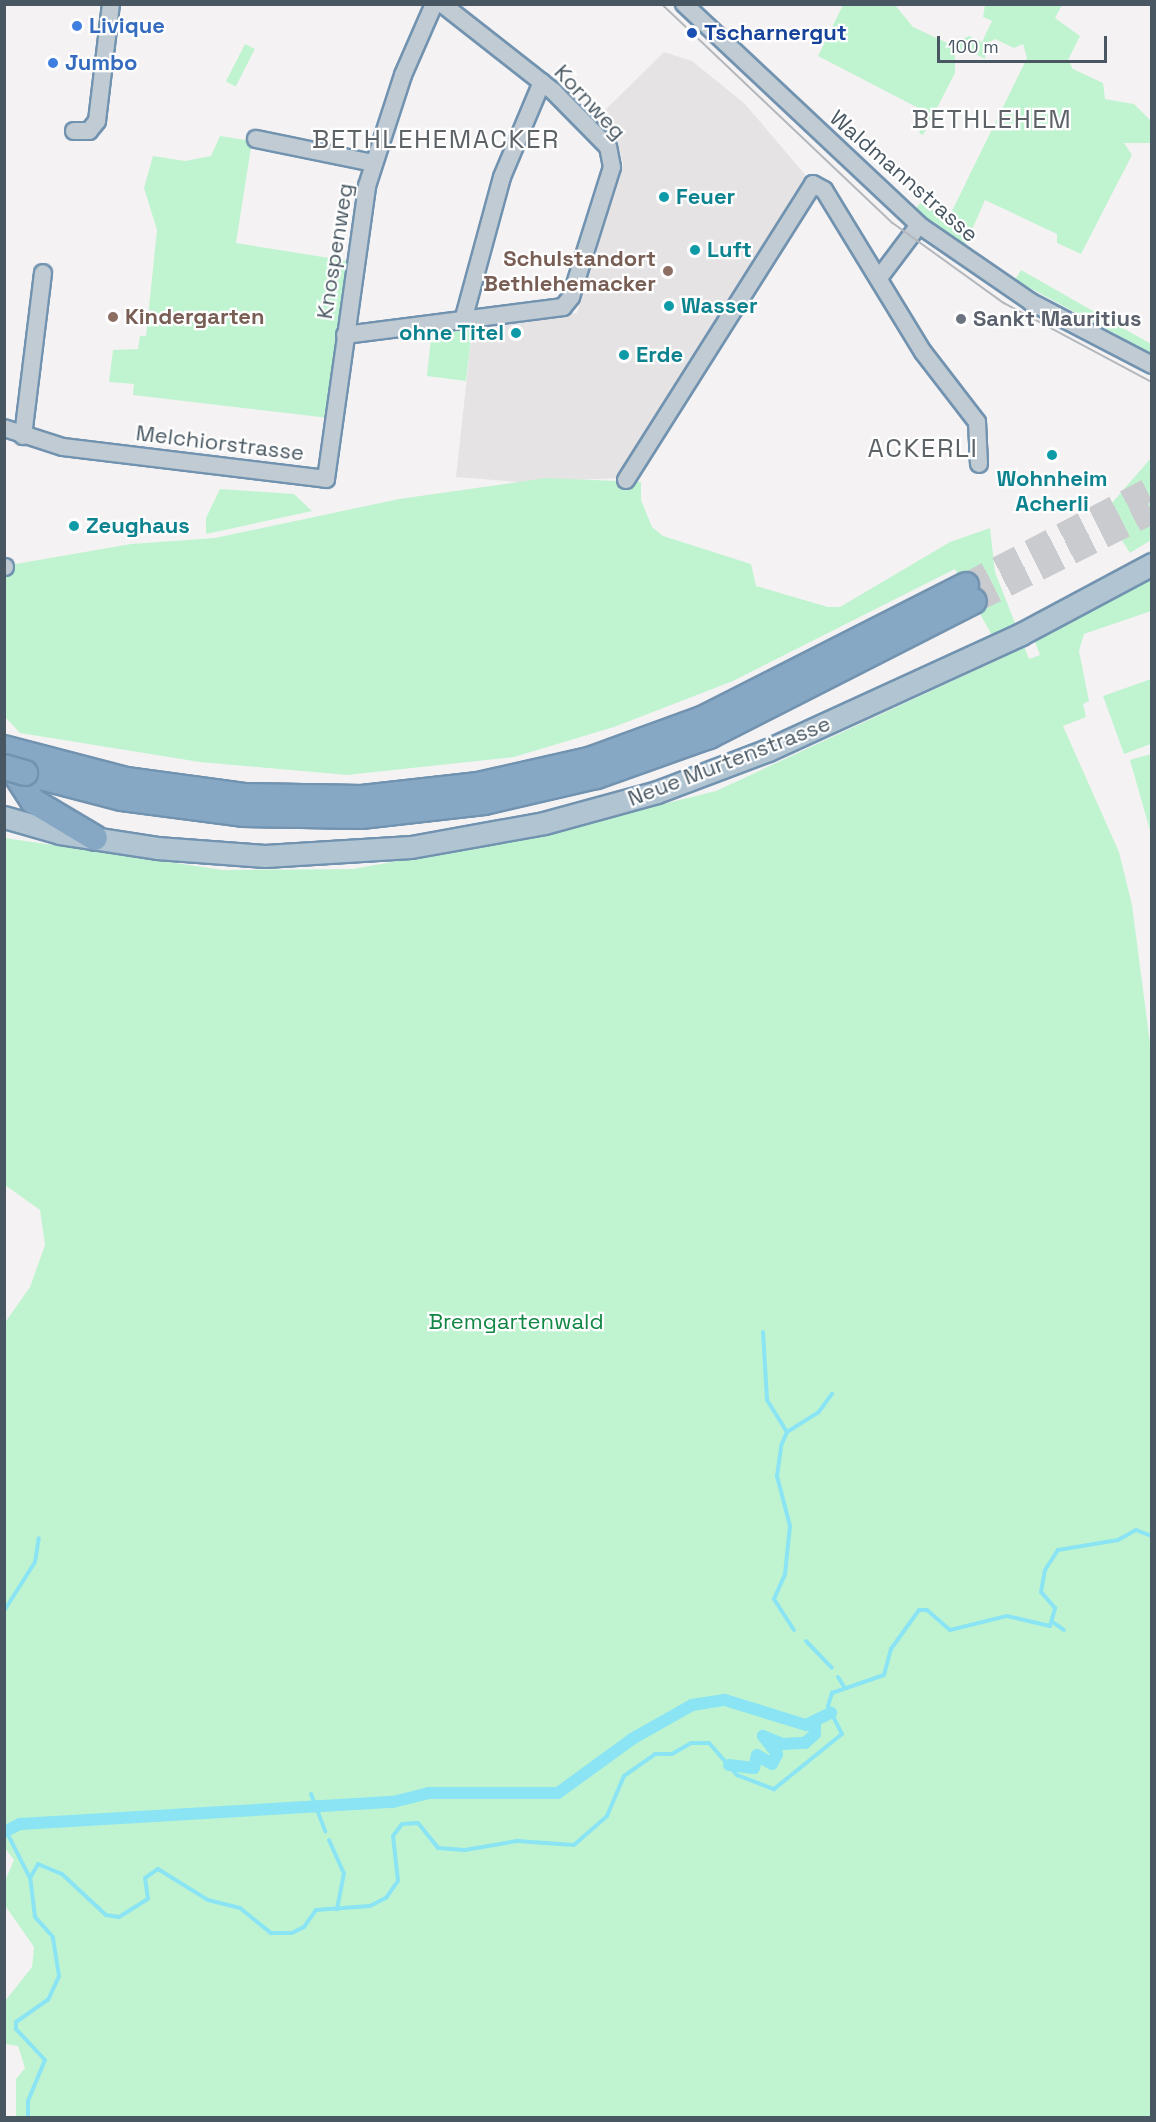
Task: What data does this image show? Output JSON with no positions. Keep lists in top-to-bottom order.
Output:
{
  "streets": {
    "main road": ["Neue Murtenstrasse"],
    "street": [
      "Kornweg",
      "Waldmannstrasse",
      "Knospenweg",
      "Melchiorstrasse"
    ]
  },
  "crossings": [
    ["Knospenweg", "Melchiorstrasse"]
  ],
  "districts": ["BETHLEHEM", "BETHLEHEMACKER", "ACKERLI"],
  "parks": ["Bremgartenwald"],
  "places": [
    "Livique",
    "Tscharnergut",
    "Jumbo",
    "Feuer",
    "Luft",
    "Schulstandort Bethlehemacker",
    "Wasser",
    "Kindergarten",
    "Sankt Mauritius",
    "ohne Titel",
    "Erde",
    "Wohnheim Acherli",
    "Zeughaus"
  ],
  "scale_bar": "100 m"
}
